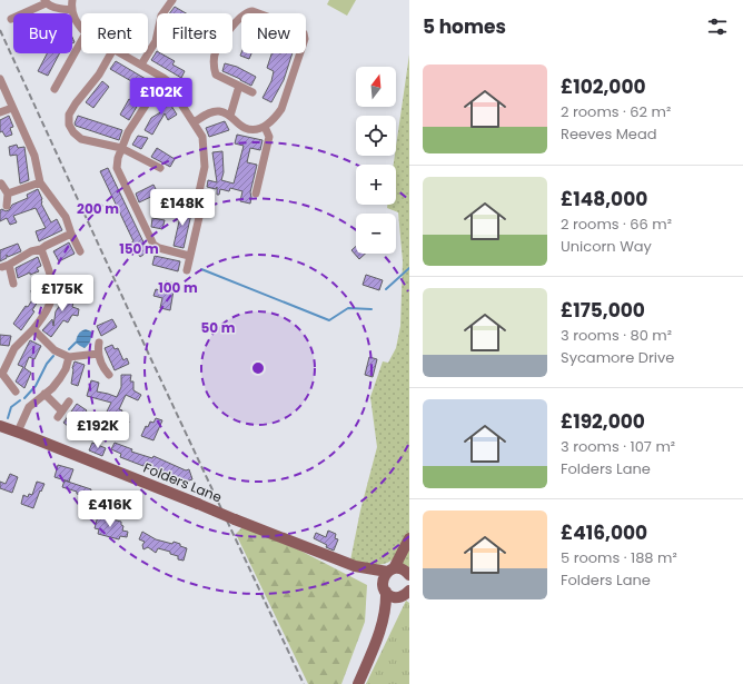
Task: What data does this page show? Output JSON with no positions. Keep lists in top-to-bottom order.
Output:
{
  "streets": {
    "main road": ["Folders Lane"]
  },
  "north": "top",
  "page": {
    "heading": "5 homes",
    "chip": [
      "Buy",
      "Rent",
      "Filters",
      "New"
    ],
    "list": [
      {
        "name": "£102,000",
        "note": "2 rooms · 62 m² · Reeves Mead"
      },
      {
        "name": "£148,000",
        "note": "2 rooms · 66 m² · Unicorn Way"
      },
      {
        "name": "£175,000",
        "note": "3 rooms · 80 m² · Sycamore Drive"
      },
      {
        "name": "£192,000",
        "note": "3 rooms · 107 m² · Folders Lane"
      },
      {
        "name": "£416,000",
        "note": "5 rooms · 188 m² · Folders Lane"
      }
    ],
    "map_buttons": ["+", "−"],
    "price": [
      "£102K",
      "£148K",
      "£175K",
      "£192K",
      "£416K"
    ]
  },
  "rings": [
    "200 m",
    "150 m",
    "100 m",
    "50 m"
  ]
}
